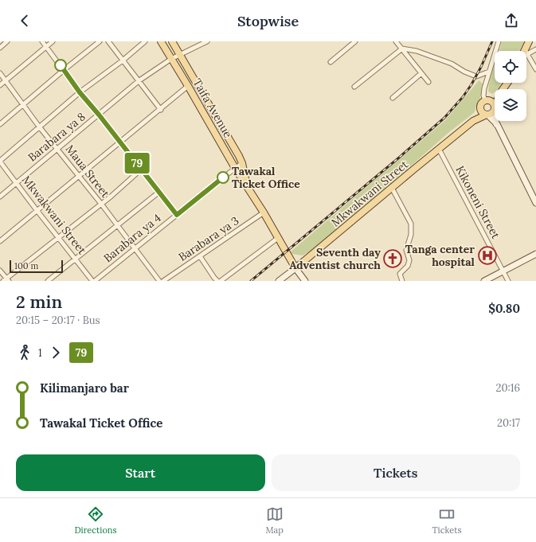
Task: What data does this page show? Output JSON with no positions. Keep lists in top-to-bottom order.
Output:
{
  "streets": {
    "main road": ["Taifa Avenue", "Mkwakwani Street"],
    "street": [
      "Barabara ya 8",
      "Maua Street",
      "Kikoneni Street",
      "Barabara ya 4",
      "Barabara ya 3"
    ]
  },
  "crossings": [
    ["Taifa Avenue", "Barabara ya 8"],
    ["Taifa Avenue", "Mkwakwani Street"],
    ["Taifa Avenue", "Barabara ya 4"],
    ["Taifa Avenue", "Barabara ya 3"],
    ["Barabara ya 8", "Maua Street"],
    ["Barabara ya 8", "Mkwakwani Street"],
    ["Maua Street", "Barabara ya 4"],
    ["Mkwakwani Street", "Kikoneni Street"],
    ["Mkwakwani Street", "Barabara ya 4"]
  ],
  "places": {
    "other": ["Tawakal Ticket Office"],
    "hospital": ["Tanga center hospital"],
    "church": ["Seventh day Adventist church"]
  },
  "lines": ["bus line 79"],
  "scale_bar": "100 m",
  "page": {
    "header": "Stopwise",
    "on_map": "79",
    "scale": "100 m",
    "heading": ["2 min", "20:15 – 20:17 · Bus", "$0.80"],
    "legs": ["1", "79"],
    "list": [
      {
        "name": "Kilimanjaro bar",
        "value": "20:16"
      },
      {
        "name": "Tawakal Ticket Office",
        "value": "20:17"
      }
    ],
    "buttons": ["Start", "Tickets"],
    "tabs": ["Directions", "Map", "Tickets"]
  }
}
